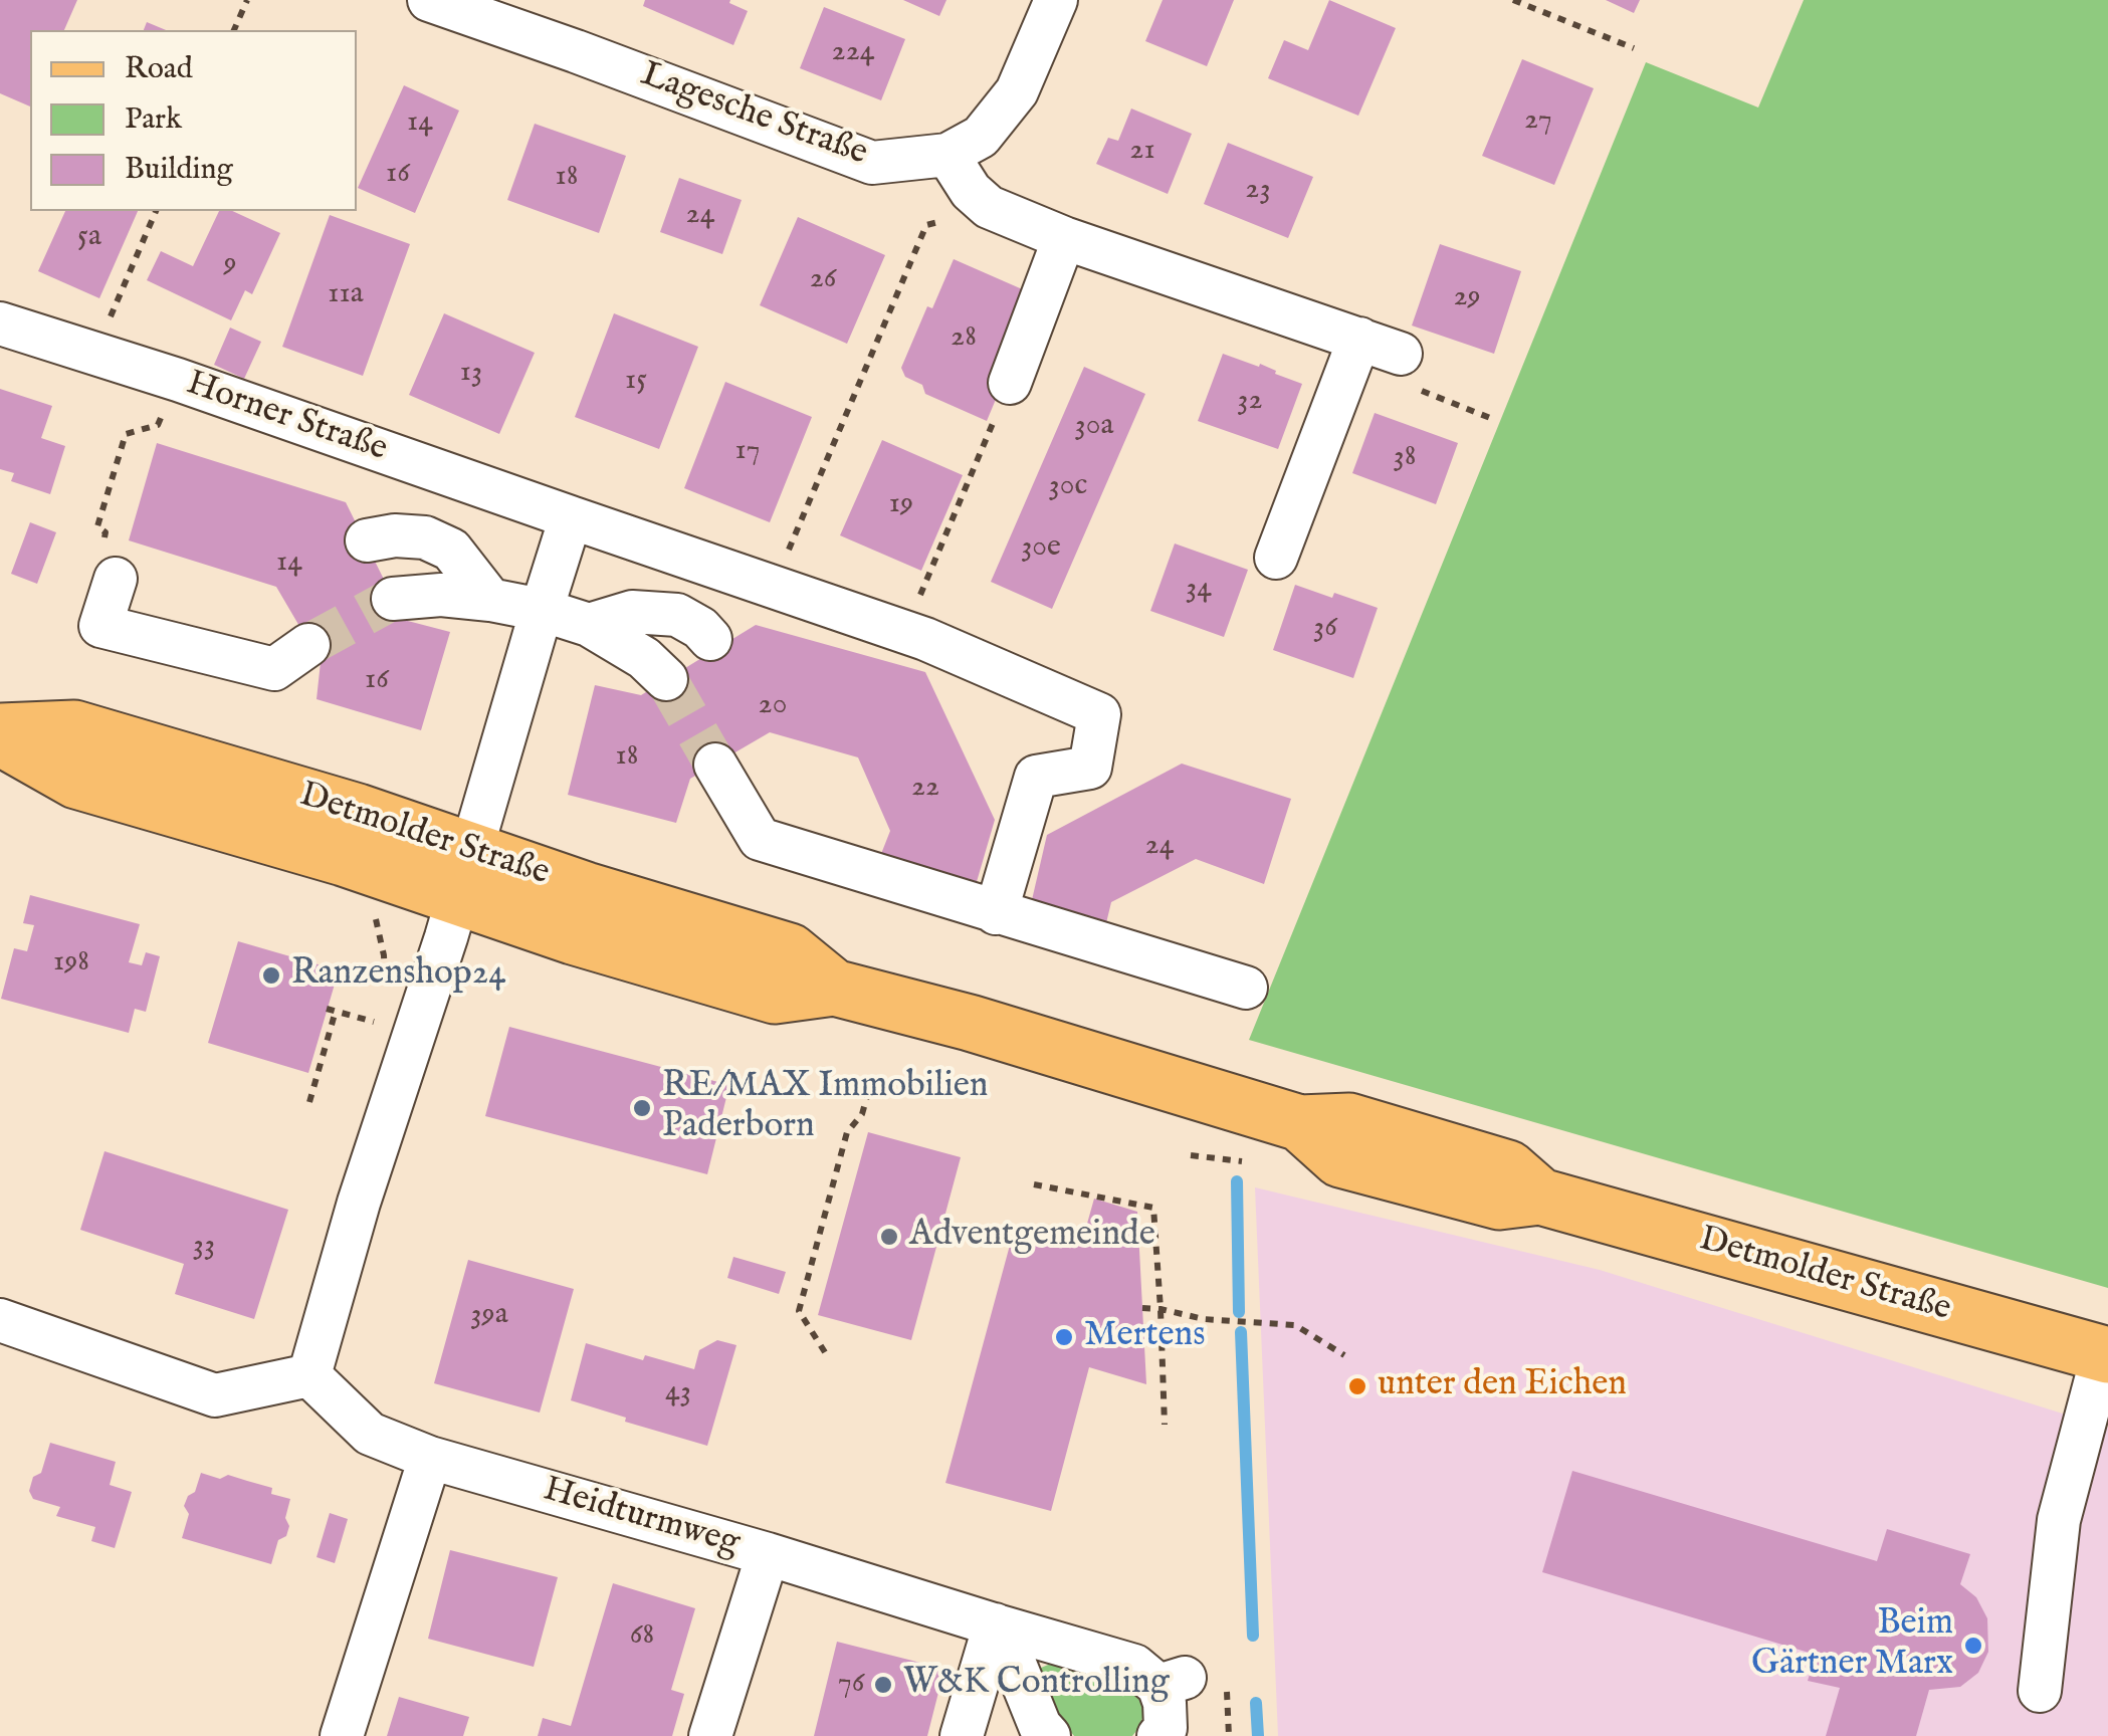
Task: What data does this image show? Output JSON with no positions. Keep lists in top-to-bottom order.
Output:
{
  "streets": {
    "main road": ["Detmolder Straße"],
    "street": ["Lagesche Straße", "Horner Straße", "Heidturmweg"]
  },
  "places": [
    "Ranzenshop24",
    "RE/MAX Immobilien Paderborn",
    "Adventgemeinde",
    "Mertens",
    "unter den Eichen",
    "Beim Gärtner Marx",
    "W&K Controlling"
  ],
  "house_numbers": [
    "224",
    "27",
    "14",
    "21",
    "16",
    "18",
    "23",
    "24",
    "5a",
    "9",
    "26",
    "11a",
    "29",
    "28",
    "13",
    "15",
    "32",
    "30a",
    "17",
    "38",
    "30c",
    "19",
    "30e",
    "14",
    "34",
    "36",
    "16",
    "20",
    "18",
    "22",
    "24",
    "198",
    "33",
    "39a",
    "43",
    "68",
    "76"
  ],
  "legend": ["Road", "Park", "Building"]
}
